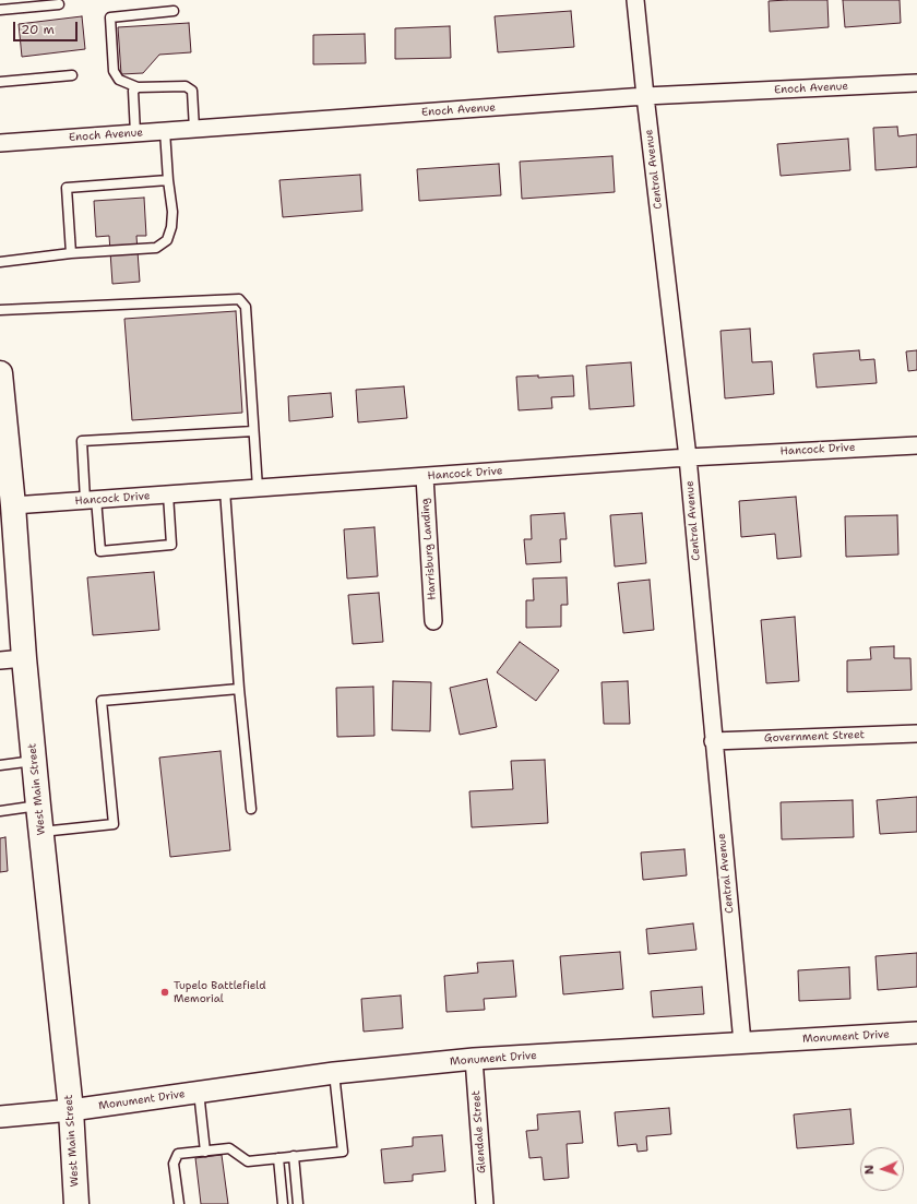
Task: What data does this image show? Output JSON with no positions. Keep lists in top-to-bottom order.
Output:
{
  "streets": {
    "main road": ["West Main Street"],
    "street": [
      "Enoch Avenue",
      "Central Avenue",
      "Hancock Drive",
      "Harrisburg Landing",
      "Government Street",
      "Monument Drive",
      "Glendale Street"
    ]
  },
  "crossings": [
    ["Enoch Avenue", "Central Avenue"],
    ["Central Avenue", "Hancock Drive"],
    ["Central Avenue", "Government Street"],
    ["Central Avenue", "Monument Drive"],
    ["Hancock Drive", "Harrisburg Landing"],
    ["Hancock Drive", "West Main Street"],
    ["West Main Street", "Monument Drive"],
    ["Monument Drive", "Glendale Street"]
  ],
  "places": ["Tupelo Battlefield Memorial"],
  "scale_bar": "20 m",
  "north": "left"
}
